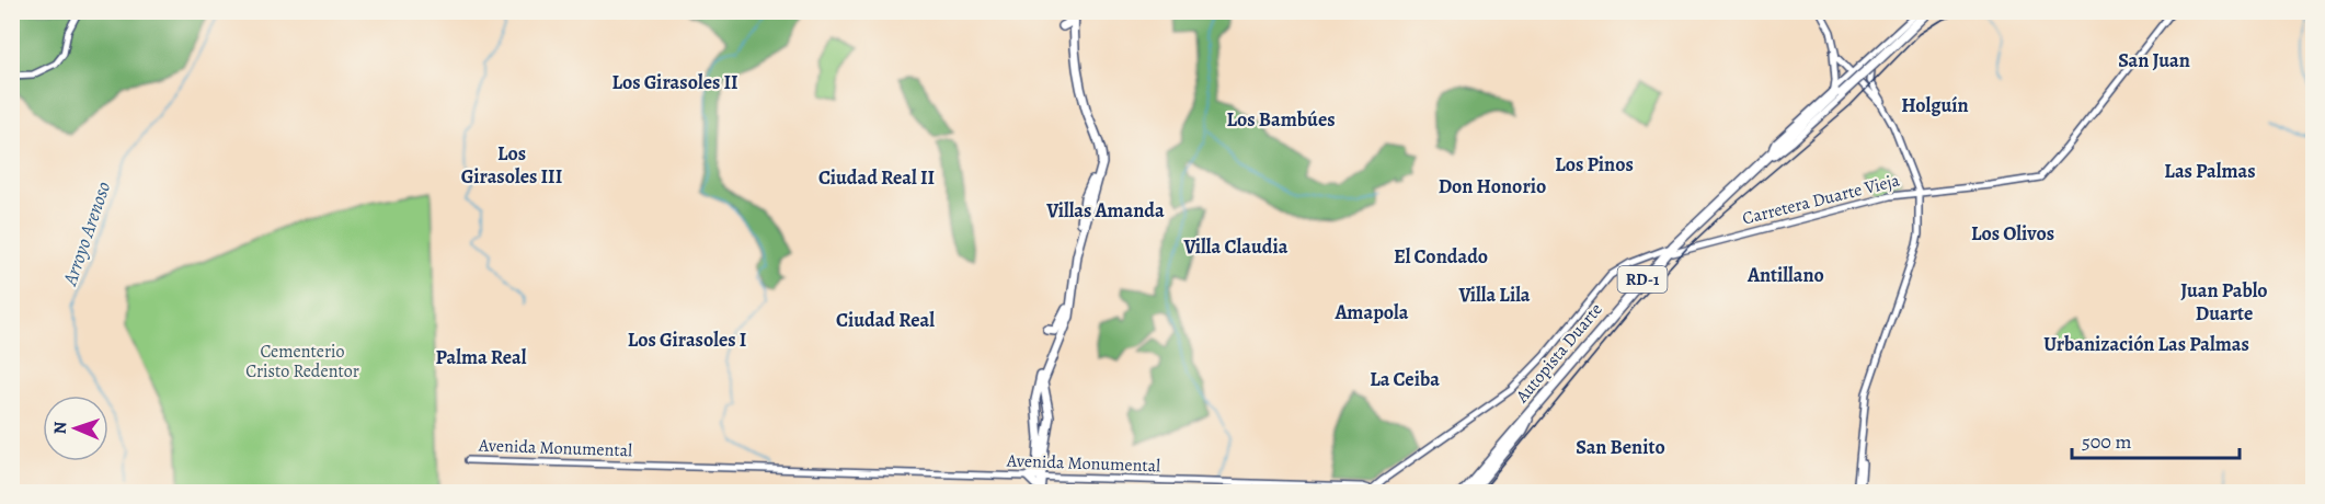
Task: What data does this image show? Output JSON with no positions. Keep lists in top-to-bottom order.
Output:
{
  "streets": {
    "highway": ["RD-1", "Autopista Duarte"],
    "main road": ["Carretera Duarte Vieja", "Avenida Monumental"]
  },
  "crossings": [
    ["Carretera Duarte Vieja", "Autopista Duarte"]
  ],
  "districts": [
    "San Juan",
    "Los Girasoles II",
    "Holguín",
    "Los Bambúes",
    "Los Girasoles III",
    "Los Pinos",
    "Las Palmas",
    "Ciudad Real II",
    "Don Honorio",
    "Villas Amanda",
    "Los Olivos",
    "Villa Claudia",
    "El Condado",
    "Antillano",
    "Juan Pablo Duarte",
    "Villa Lila",
    "Amapola",
    "Ciudad Real",
    "Los Girasoles I",
    "Urbanización Las Palmas",
    "Palma Real",
    "La Ceiba",
    "San Benito"
  ],
  "water": ["Arroyo Arenoso"],
  "parks": ["Cementerio Cristo Redentor"],
  "scale_bar": "500 m",
  "north": "left"
}
